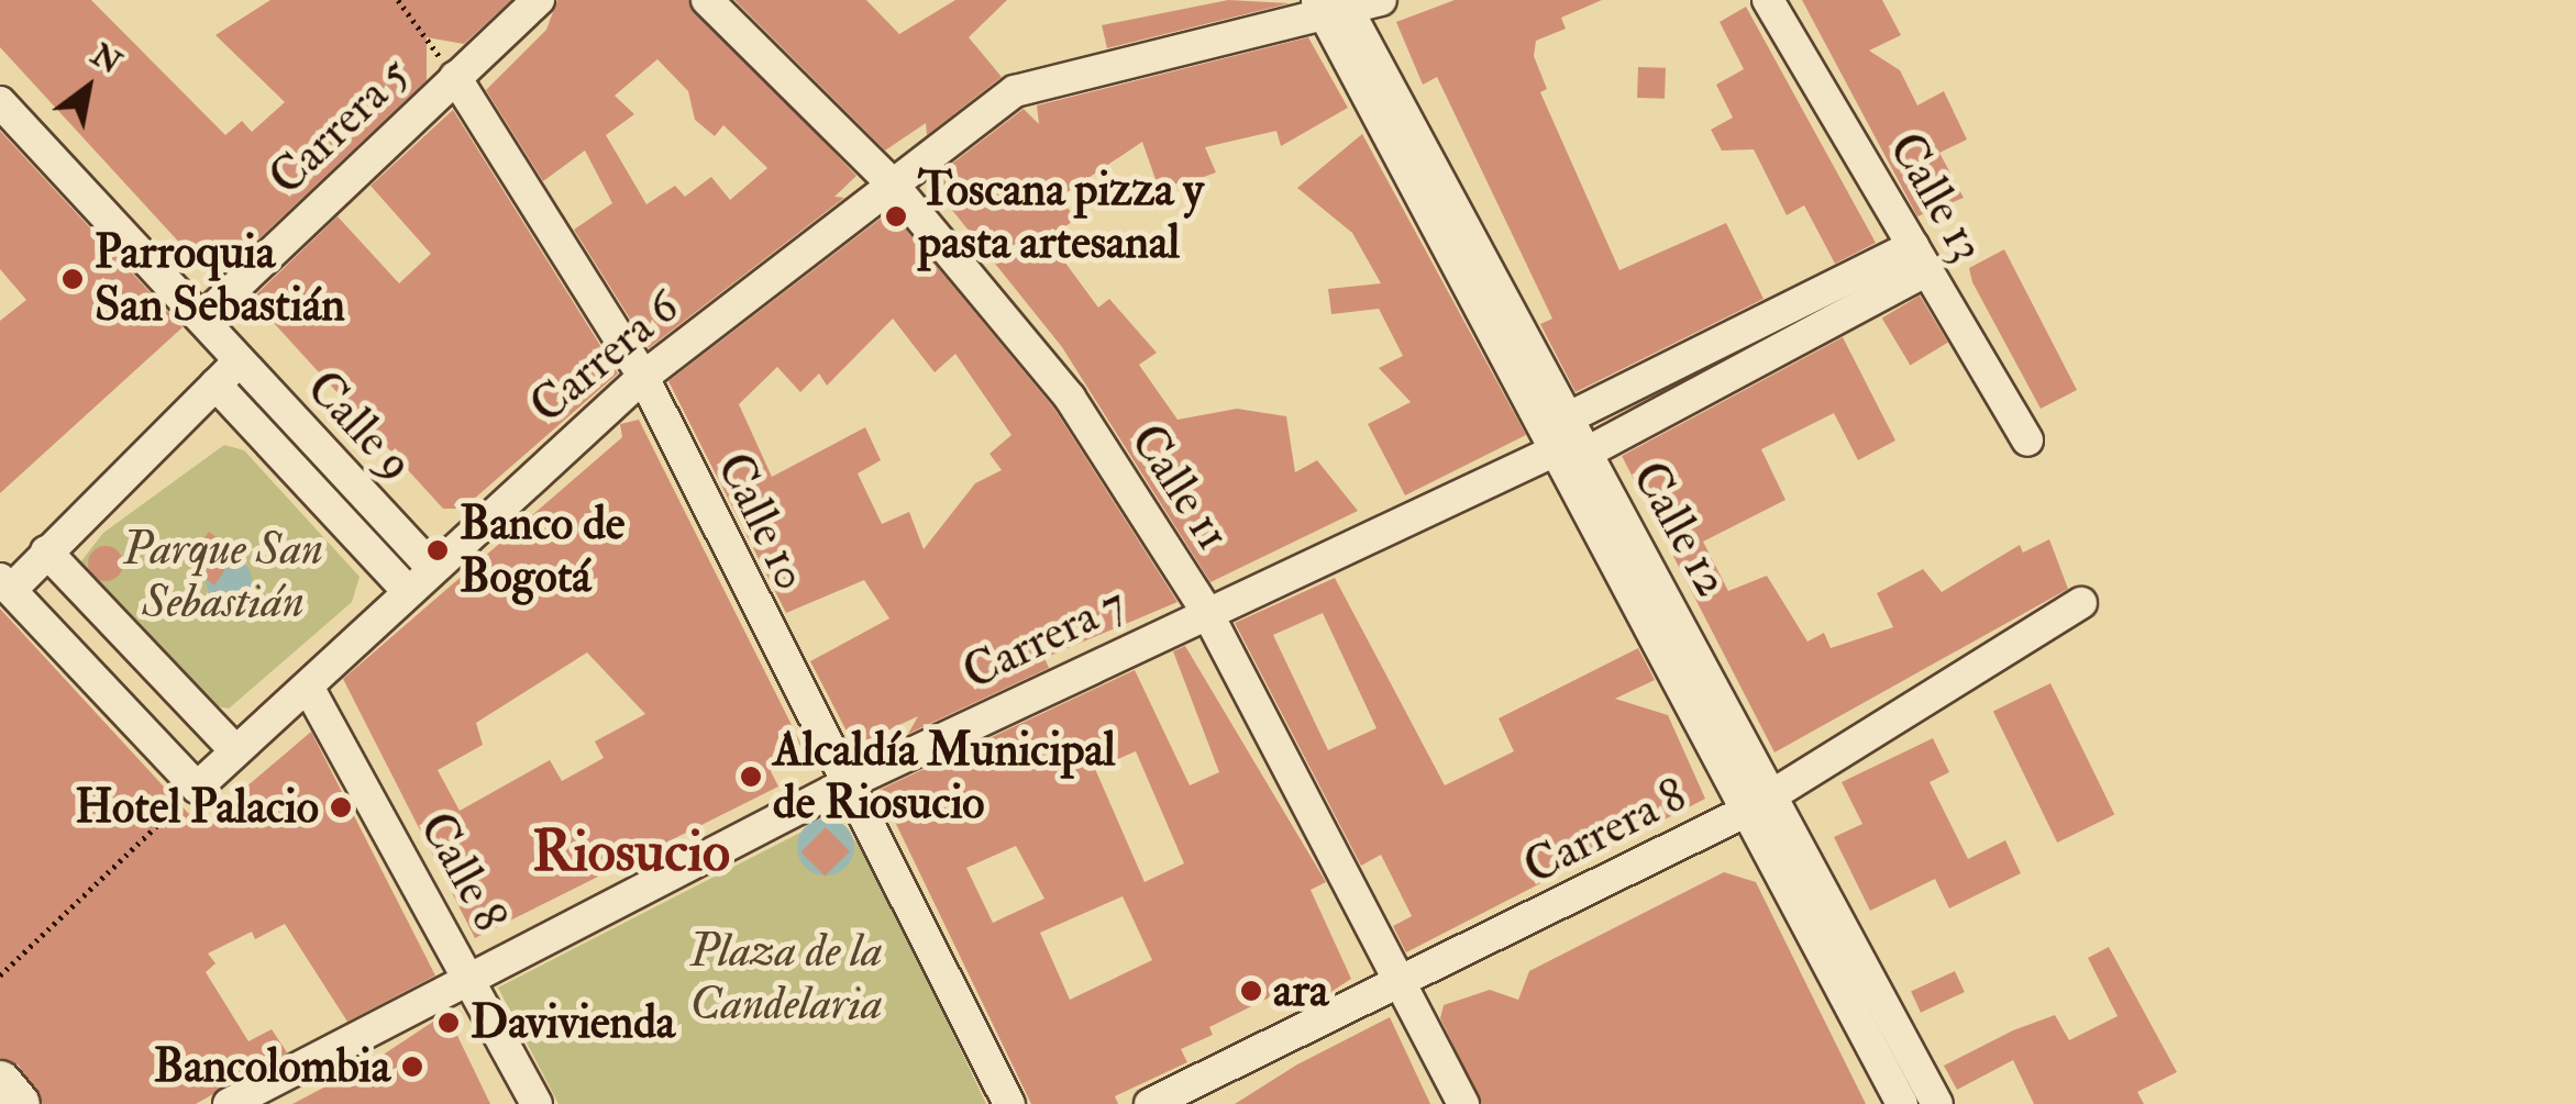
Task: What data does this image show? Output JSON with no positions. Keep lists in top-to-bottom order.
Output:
{
  "streets": {
    "street": [
      "Carrera 5",
      "Calle 13",
      "Carrera 6",
      "Calle 9",
      "Calle 11",
      "Calle 10",
      "Calle 12",
      "Carrera 7",
      "Carrera 8",
      "Calle 8"
    ]
  },
  "crossings": [
    ["Carrera 5", "Calle 9"],
    ["Carrera 5", "Calle 10"],
    ["Carrera 6", "Calle 9"],
    ["Carrera 6", "Calle 11"],
    ["Carrera 6", "Calle 10"],
    ["Carrera 6", "Calle 12"],
    ["Carrera 6", "Calle 8"],
    ["Calle 11", "Carrera 7"],
    ["Calle 11", "Carrera 8"],
    ["Calle 10", "Carrera 7"],
    ["Calle 12", "Carrera 7"],
    ["Calle 12", "Carrera 8"],
    ["Carrera 7", "Calle 8"]
  ],
  "districts": ["Riosucio"],
  "parks": ["Parque San Sebastián", "Plaza de la Candelaria"],
  "places": [
    "Toscana pizza y pasta artesanal",
    "Parroquia San Sebastián",
    "Banco de Bogotá",
    "Alcaldía Municipal de Riosucio",
    "Hotel Palacio",
    "ara",
    "Davivienda",
    "Bancolombia"
  ],
  "north": "top right"
}
